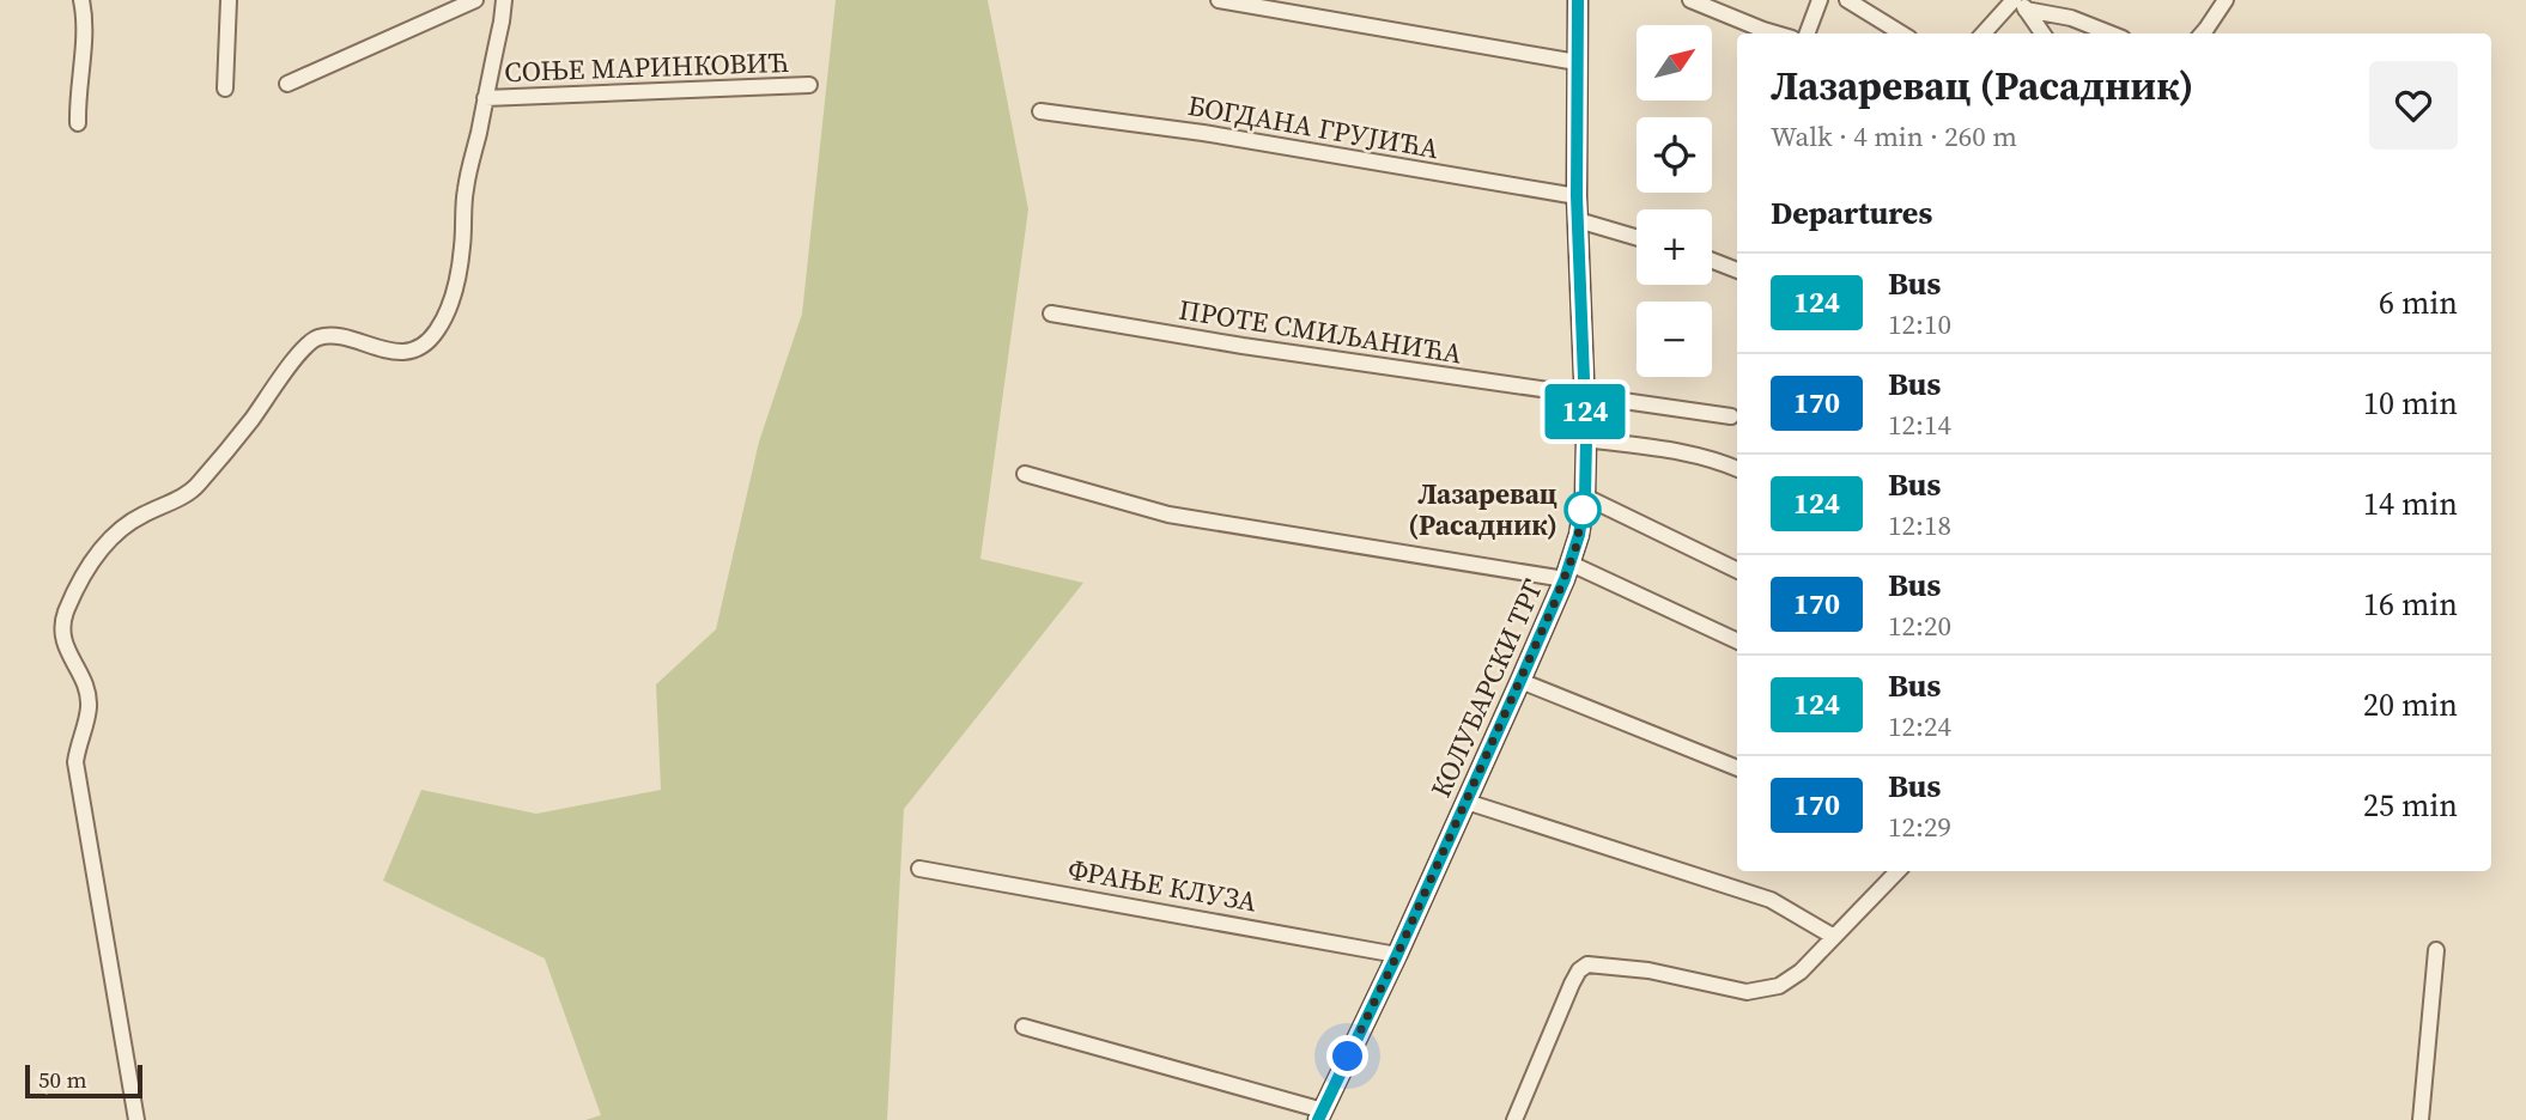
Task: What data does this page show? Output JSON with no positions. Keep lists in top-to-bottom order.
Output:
{
  "streets": {
    "street": [
      "СОЊЕ МАРИНКОВИЋ",
      "БОГДАНА ГРУЈИЋА",
      "ПРОТЕ СМИЉАНИЋА",
      "КОЛУБАРСКИ ТРГ",
      "ФРАЊЕ КЛУЗА"
    ]
  },
  "crossings": [
    ["БОГДАНА ГРУЈИЋА", "КОЛУБАРСКИ ТРГ"],
    ["ПРОТЕ СМИЉАНИЋА", "КОЛУБАРСКИ ТРГ"],
    ["КОЛУБАРСКИ ТРГ", "ФРАЊЕ КЛУЗА"]
  ],
  "places": ["Лазаревац (Расадник)"],
  "lines": ["bus line 124"],
  "scale_bar": "50 m",
  "north": "top right",
  "page": {
    "on_map": "124",
    "map_buttons": ["+", "−"],
    "heading": [
      ["Лазаревац (Расадник)", "Walk · 4 min · 260 m"],
      "Departures"
    ],
    "list": [
      {
        "mark": "124",
        "name": "Bus",
        "note": "12:10",
        "value": "6 min"
      },
      {
        "mark": "170",
        "name": "Bus",
        "note": "12:14",
        "value": "10 min"
      },
      {
        "mark": "124",
        "name": "Bus",
        "note": "12:18",
        "value": "14 min"
      },
      {
        "mark": "170",
        "name": "Bus",
        "note": "12:20",
        "value": "16 min"
      },
      {
        "mark": "124",
        "name": "Bus",
        "note": "12:24",
        "value": "20 min"
      },
      {
        "mark": "170",
        "name": "Bus",
        "note": "12:29",
        "value": "25 min"
      }
    ],
    "scale": "50 m"
  }
}
